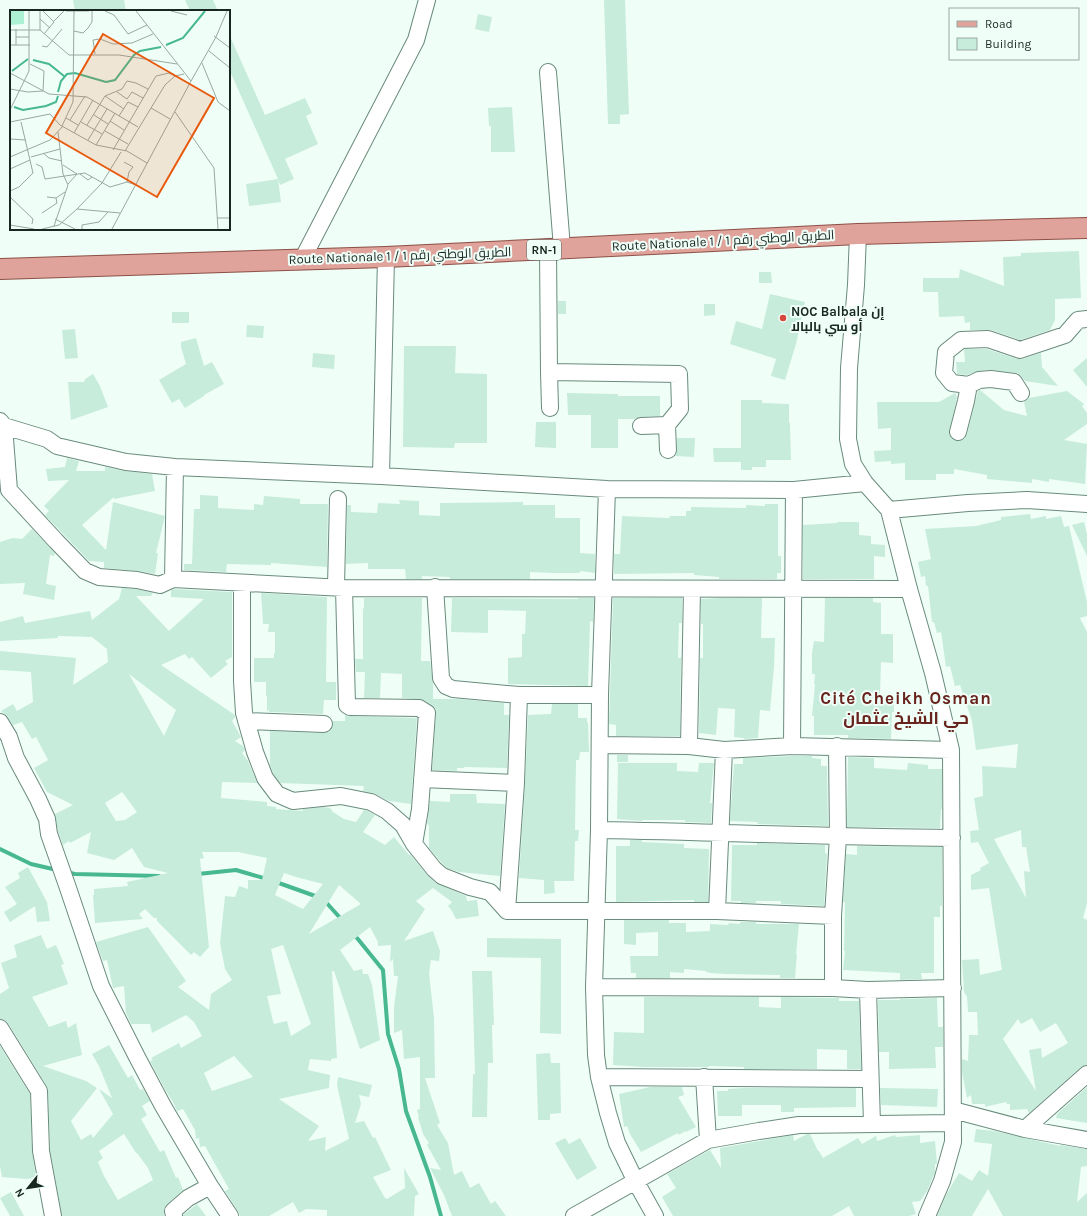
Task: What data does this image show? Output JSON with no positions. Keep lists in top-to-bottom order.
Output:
{
  "streets": {
    "main road": ["Route Nationale 1 / الطريق الوطني رقم 1", "RN-1"]
  },
  "districts": ["Cité Cheikh Osman حي الشيخ عثمان"],
  "places": ["NOC Balbala إن أو سي بالبالا"],
  "legend": ["Road", "Building"],
  "north": "bottom left"
}
